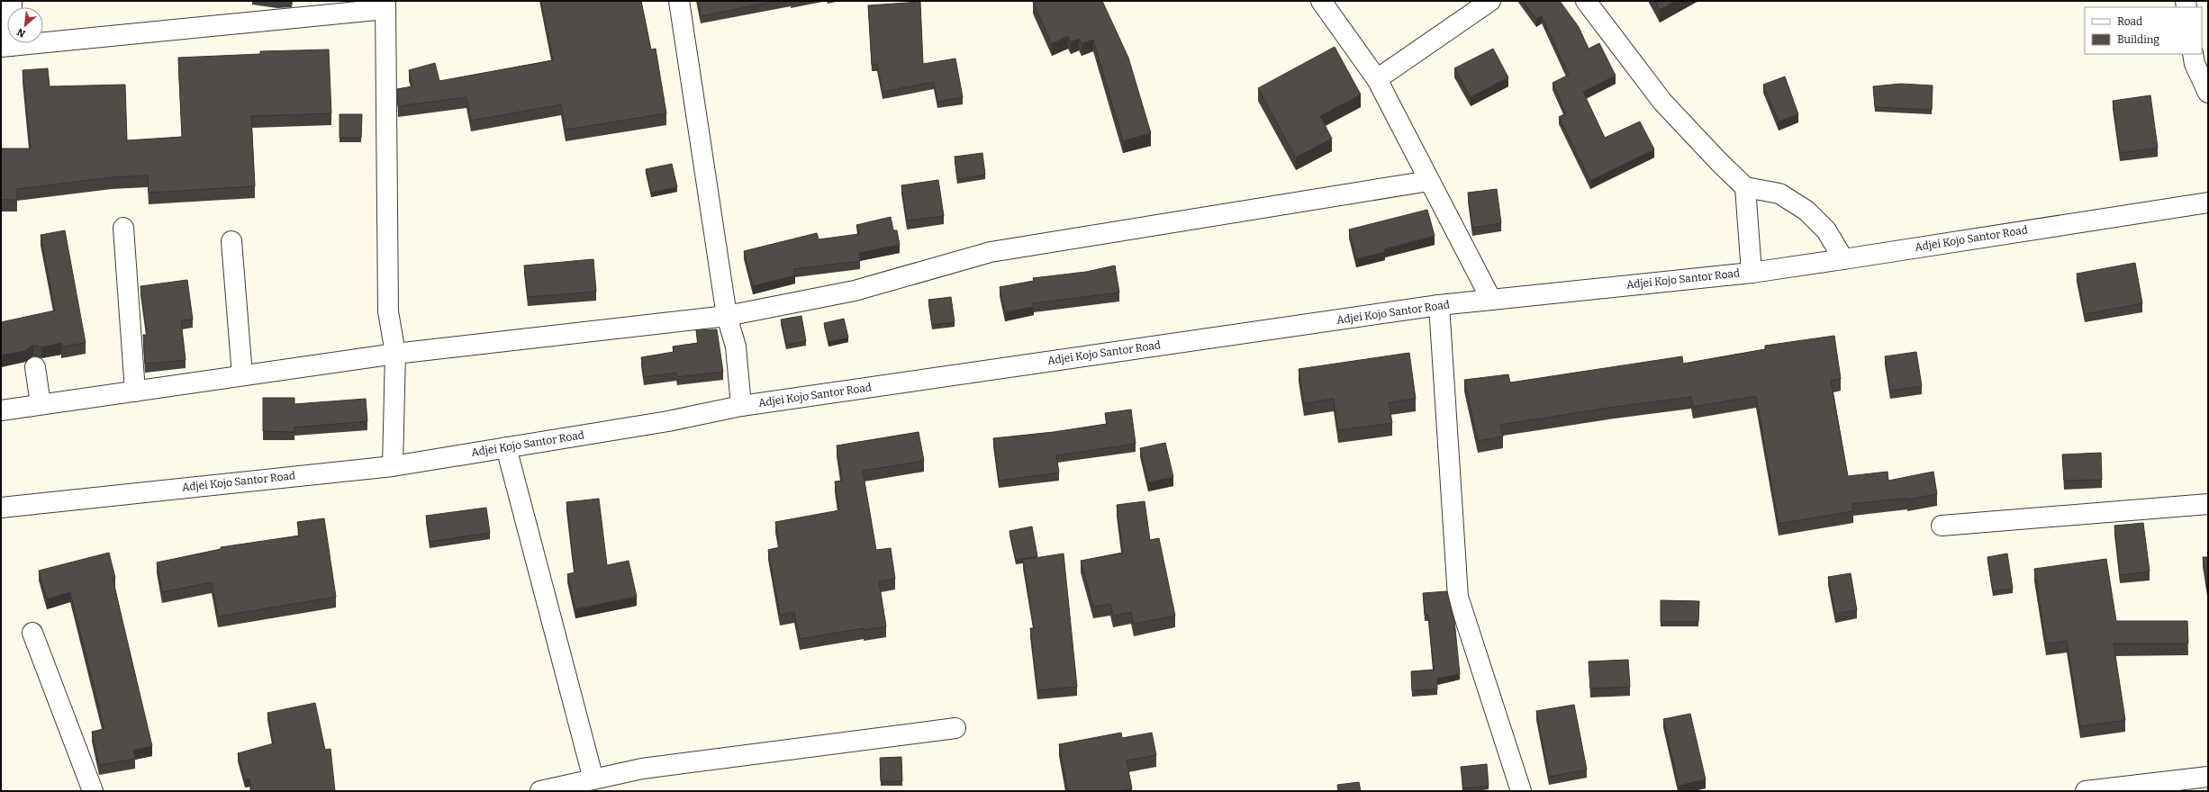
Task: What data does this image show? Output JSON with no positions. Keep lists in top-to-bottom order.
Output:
{
  "streets": {
    "street": ["Adjei Kojo Santor Road"]
  },
  "legend": ["Road", "Building"],
  "north": "bottom left"
}
